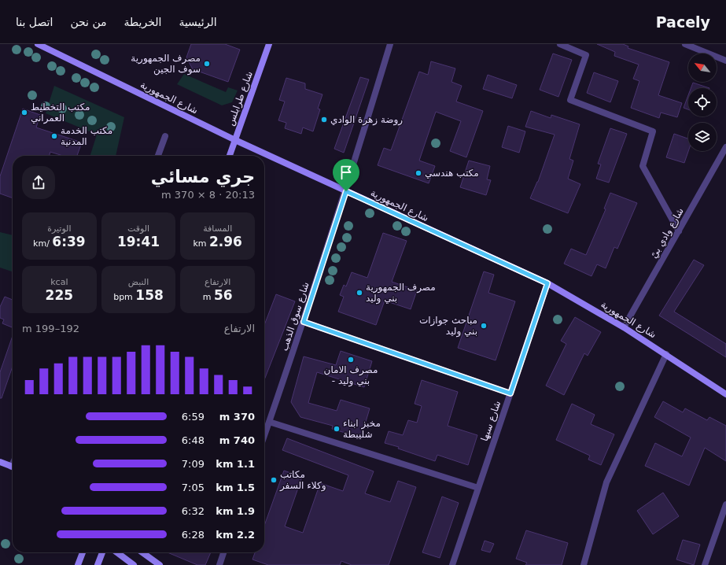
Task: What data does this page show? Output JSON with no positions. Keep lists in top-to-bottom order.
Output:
{
  "streets": {
    "main road": ["شارع الجمهورية", "شارع طرابلس"],
    "street": ["شارع وادي بيً", "شارع سوق الذهب", "شارع سبها"]
  },
  "crossings": [
    ["شارع الجمهورية", "شارع طرابلس"],
    ["شارع الجمهورية", "شارع وادي بيً"],
    ["شارع الجمهورية", "شارع سوق الذهب"],
    ["شارع الجمهورية", "شارع سبها"]
  ],
  "places": [
    "مصرف الجمهورية سوف الجين",
    "مكتب التخطيط العمراني",
    "روضة زهرة الوادي",
    "مكتب الخدمة المدنية",
    "مكتب هندسي",
    "مصرف الجمهورية بني وليد",
    "مباحث جوازات بني وليد",
    "مصرف الامان - بني وليد",
    "مخبز ابناء شليبطة",
    "مكاتب وكلاء السفر"
  ],
  "north": "top left",
  "page": {
    "header": "Pacely",
    "nav": [
      "الرئيسية",
      "الخريطة",
      "من نحن",
      "اتصل بنا"
    ],
    "heading": ["جري مسائي", "20:13 · 8 × 370 m"],
    "stats": [
      ["المسافة", "2.96 km"],
      ["الوقت", "19:41"],
      ["الوتيرة", "6:39 /km"],
      ["الارتفاع", "56 m"],
      ["النبض", "158 bpm"],
      ["kcal", "225"]
    ],
    "chart": ["الارتفاع", "192–199 m"],
    "list": [
      {
        "name": "370 m",
        "note": "6:59"
      },
      {
        "name": "740 m",
        "note": "6:48"
      },
      {
        "name": "1.1 km",
        "note": "7:09"
      },
      {
        "name": "1.5 km",
        "note": "7:05"
      },
      {
        "name": "1.9 km",
        "note": "6:32"
      },
      {
        "name": "2.2 km",
        "note": "6:28"
      }
    ]
  }
}
